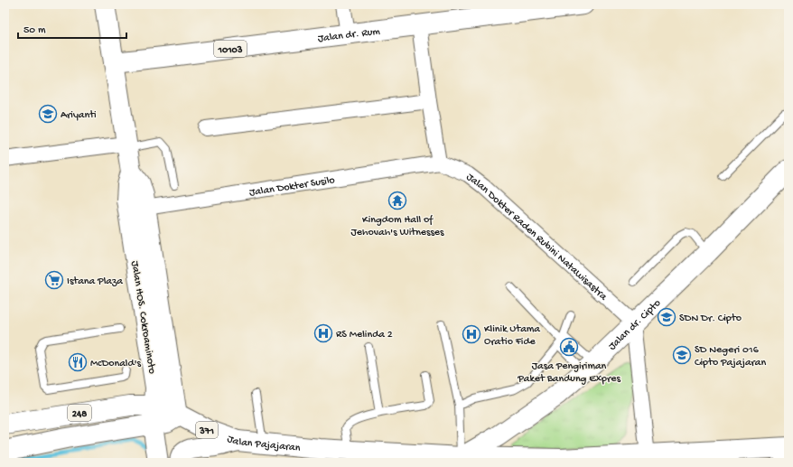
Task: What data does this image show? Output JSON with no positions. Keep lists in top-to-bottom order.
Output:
{
  "streets": {
    "main road": [
      "Jalan dr. Rum",
      "10103",
      "Jalan HOS. Cokroaminoto",
      "Jalan dr. Cipto",
      "248",
      "371",
      "Jalan Pajajaran"
    ],
    "street": ["Jalan Dokter Susilo", "Jalan Dokter Raden Rubini Natawisastra"]
  },
  "crossings": [
    ["Jalan dr. Rum", "Jalan HOS. Cokroaminoto"],
    ["Jalan Dokter Susilo", "Jalan Dokter Raden Rubini Natawisastra"],
    ["Jalan Dokter Susilo", "Jalan HOS. Cokroaminoto"],
    ["Jalan Dokter Raden Rubini Natawisastra", "Jalan dr. Cipto"],
    ["Jalan HOS. Cokroaminoto", "248"],
    ["Jalan HOS. Cokroaminoto", "Jalan Pajajaran"],
    ["Jalan dr. Cipto", "Jalan Pajajaran"],
    ["248", "Jalan Pajajaran"]
  ],
  "places": {
    "school or university": ["Ariyanti", "SDN Dr. Cipto", "SD Negeri 016 Cipto Pajajaran"],
    "temple": ["Kingdom Hall of Jehovah's Witnesses"],
    "supermarket": ["Istana Plaza"],
    "hospital": ["RS Melinda 2", "Klinik Utama Oratio Fide"],
    "public building": ["Jasa Pengiriman Paket Bandung Expres"],
    "restaurant": ["McDonald's"]
  },
  "scale_bar": "50 m"
}
